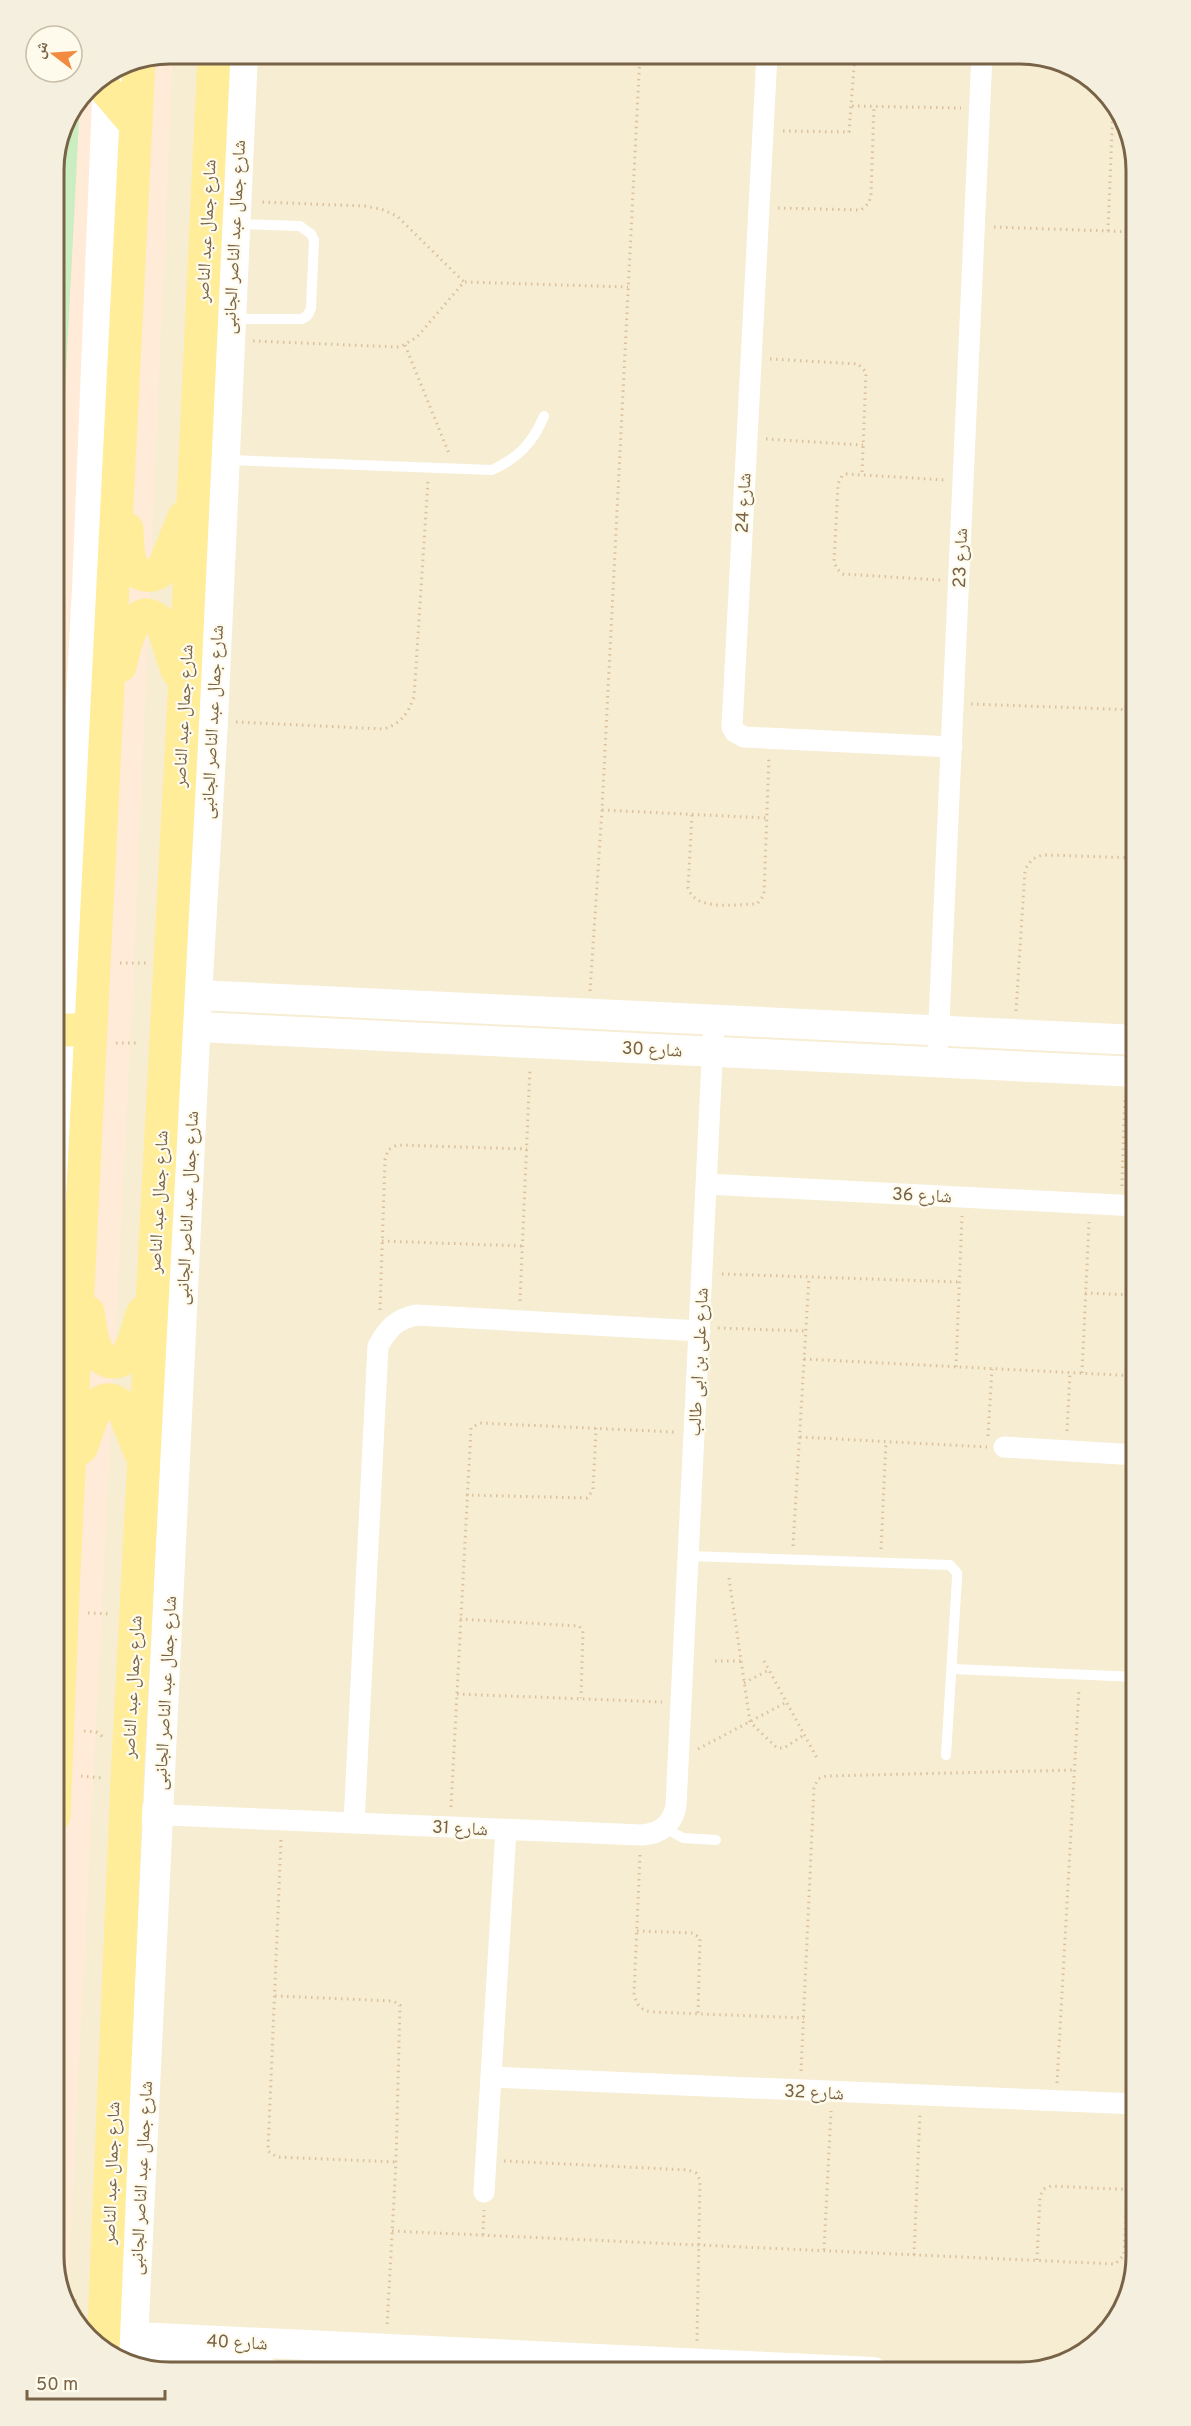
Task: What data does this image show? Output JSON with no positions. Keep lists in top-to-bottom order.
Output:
{
  "streets": {
    "main road": [
      "شارع جمال عبد الناصر",
      "شارع جمال عبد الناصر الجانبى",
      "شارع 30",
      "شارع 40"
    ],
    "street": [
      "شارع 24",
      "شارع 23",
      "شارع 36",
      "شارع على بن ابى طالب",
      "شارع 31",
      "شارع 32"
    ]
  },
  "crossings": [
    ["شارع جمال عبد الناصر", "شارع جمال عبد الناصر الجانبى"],
    ["شارع جمال عبد الناصر", "شارع 30"],
    ["شارع جمال عبد الناصر", "شارع 31"],
    ["شارع جمال عبد الناصر", "شارع 40"],
    ["شارع جمال عبد الناصر الجانبى", "شارع 30"],
    ["شارع جمال عبد الناصر الجانبى", "شارع 31"],
    ["شارع جمال عبد الناصر الجانبى", "شارع 40"],
    ["شارع 24", "شارع 23"],
    ["شارع 23", "شارع 30"],
    ["شارع 30", "شارع على بن ابى طالب"],
    ["شارع 36", "شارع على بن ابى طالب"]
  ],
  "scale_bar": "50 m",
  "north": "left"
}
